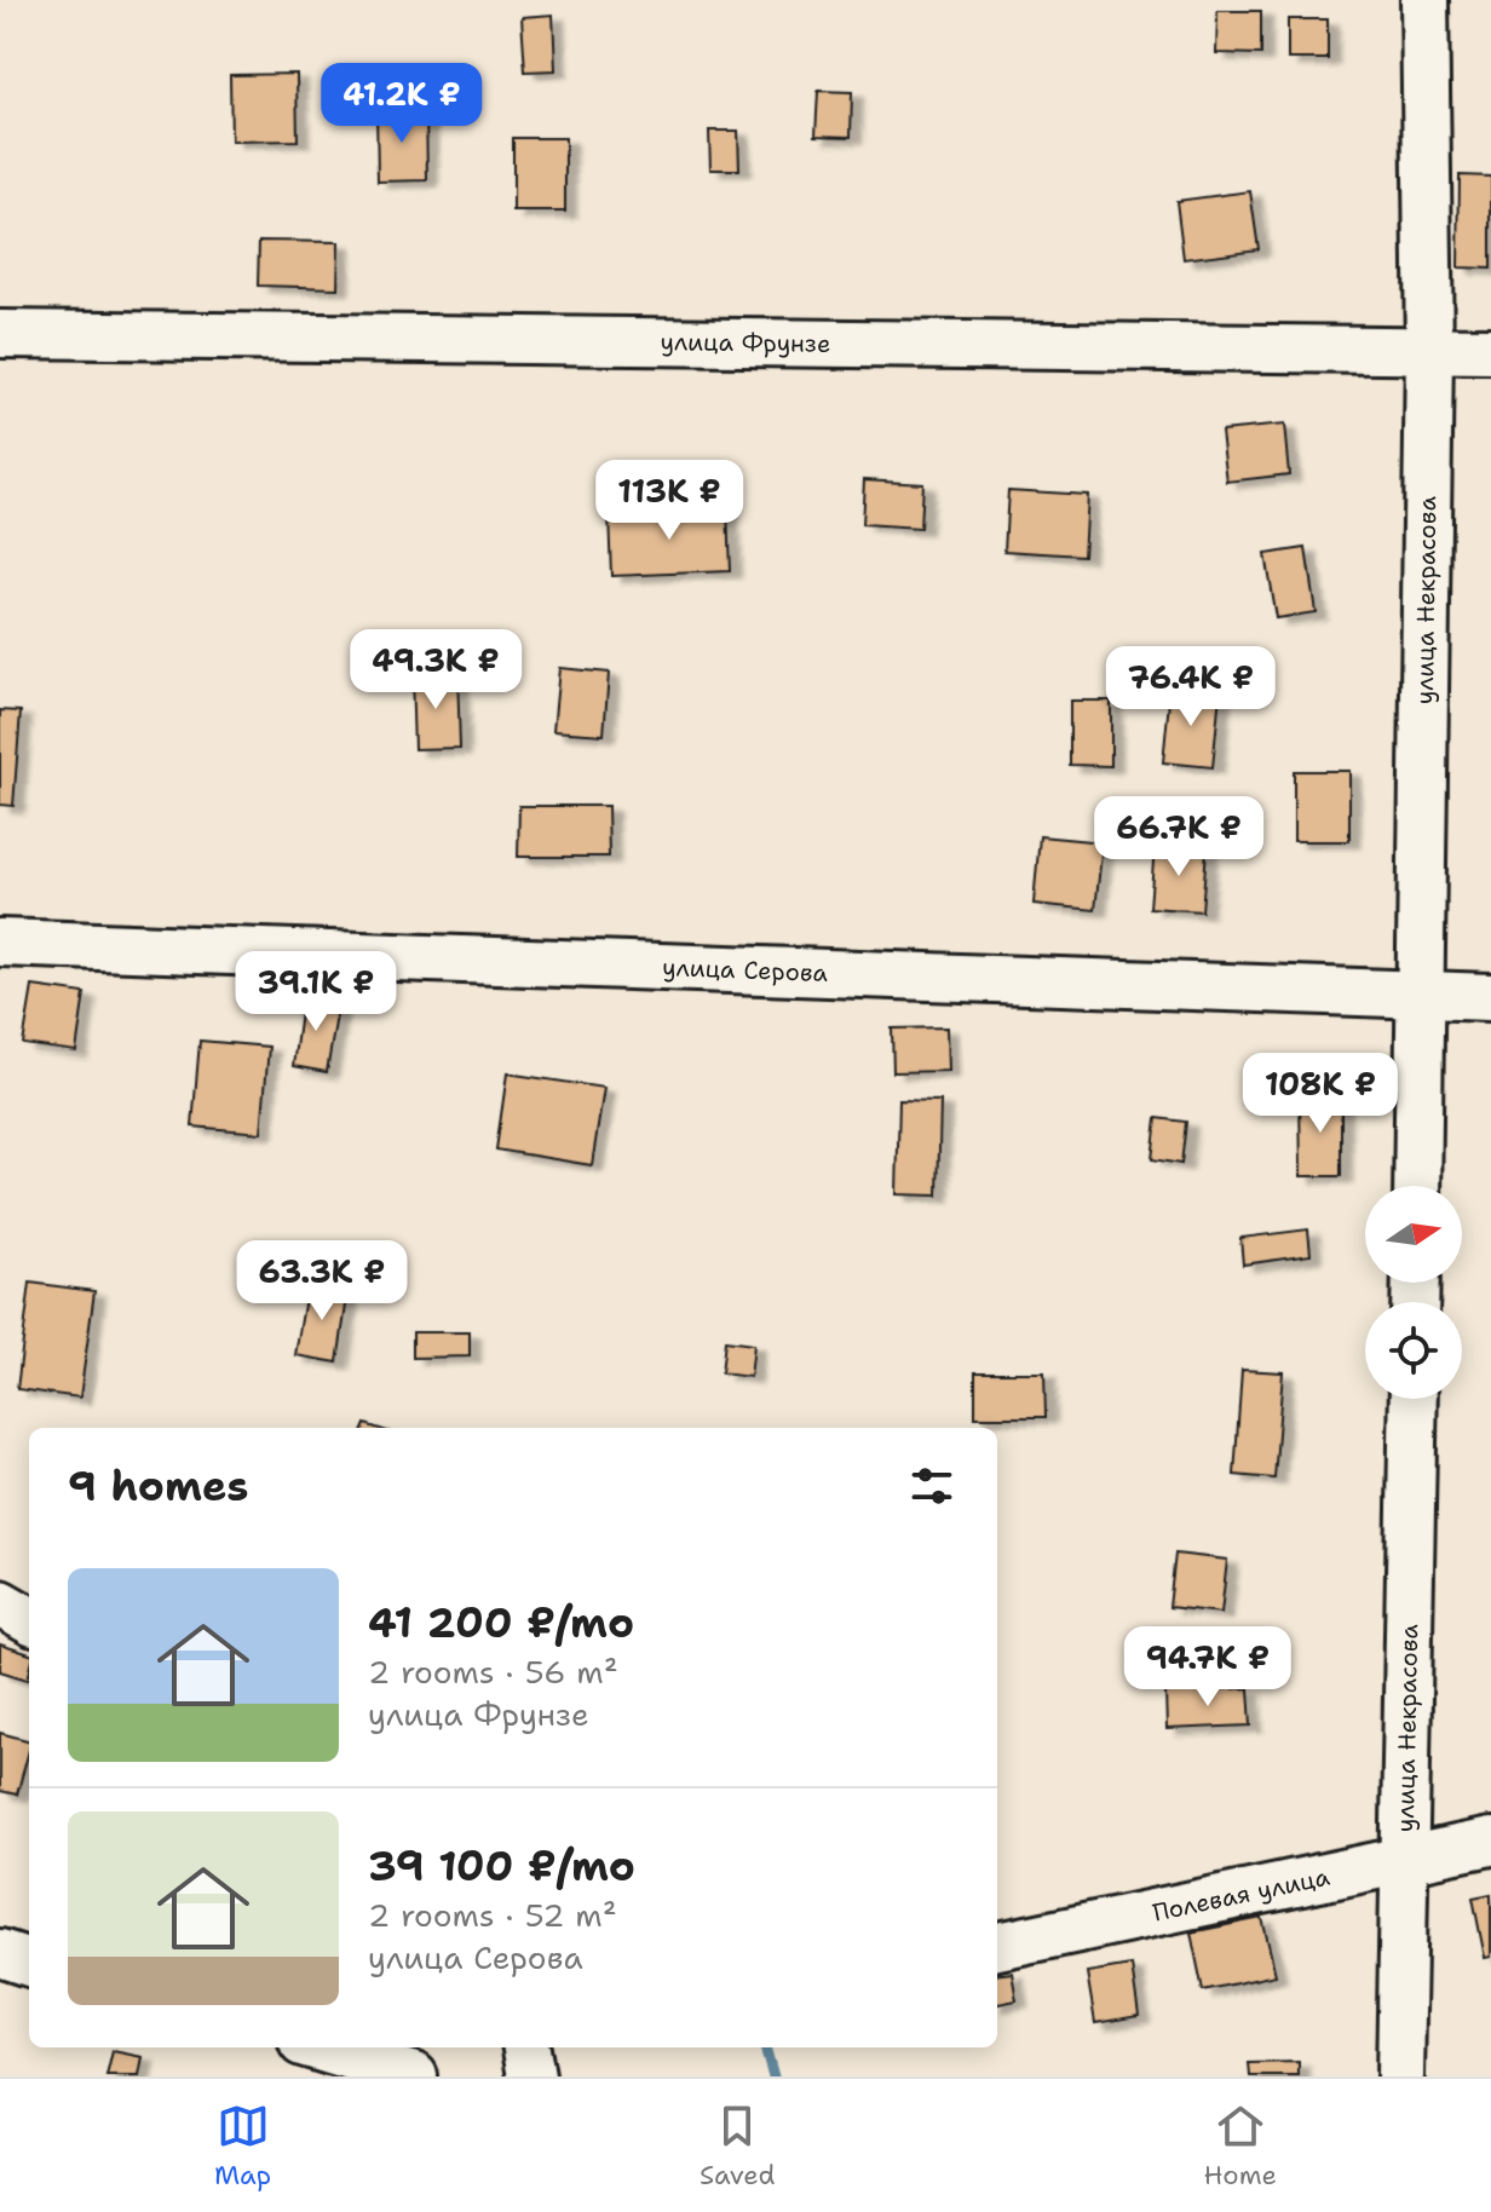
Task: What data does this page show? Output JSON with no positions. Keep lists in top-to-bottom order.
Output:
{
  "streets": {
    "street": [
      "улица Фрунзе",
      "улица Некрасова",
      "улица Серова",
      "Полевая улица"
    ]
  },
  "crossings": [
    ["улица Фрунзе", "улица Некрасова"],
    ["улица Некрасова", "улица Серова"],
    ["улица Некрасова", "Полевая улица"]
  ],
  "north": "right",
  "page": {
    "price": [
      "41.2K ₽",
      "113K ₽",
      "49.3K ₽",
      "76.4K ₽",
      "66.7K ₽",
      "39.1K ₽",
      "108K ₽",
      "63.3K ₽",
      "94.7K ₽"
    ],
    "heading": "9 homes",
    "list": [
      {
        "name": "41 200 ₽/mo",
        "note": "2 rooms · 56 m² · улица Фрунзе"
      },
      {
        "name": "39 100 ₽/mo",
        "note": "2 rooms · 52 m² · улица Серова"
      }
    ],
    "tabs": ["Map", "Saved", "Home"]
  }
}
